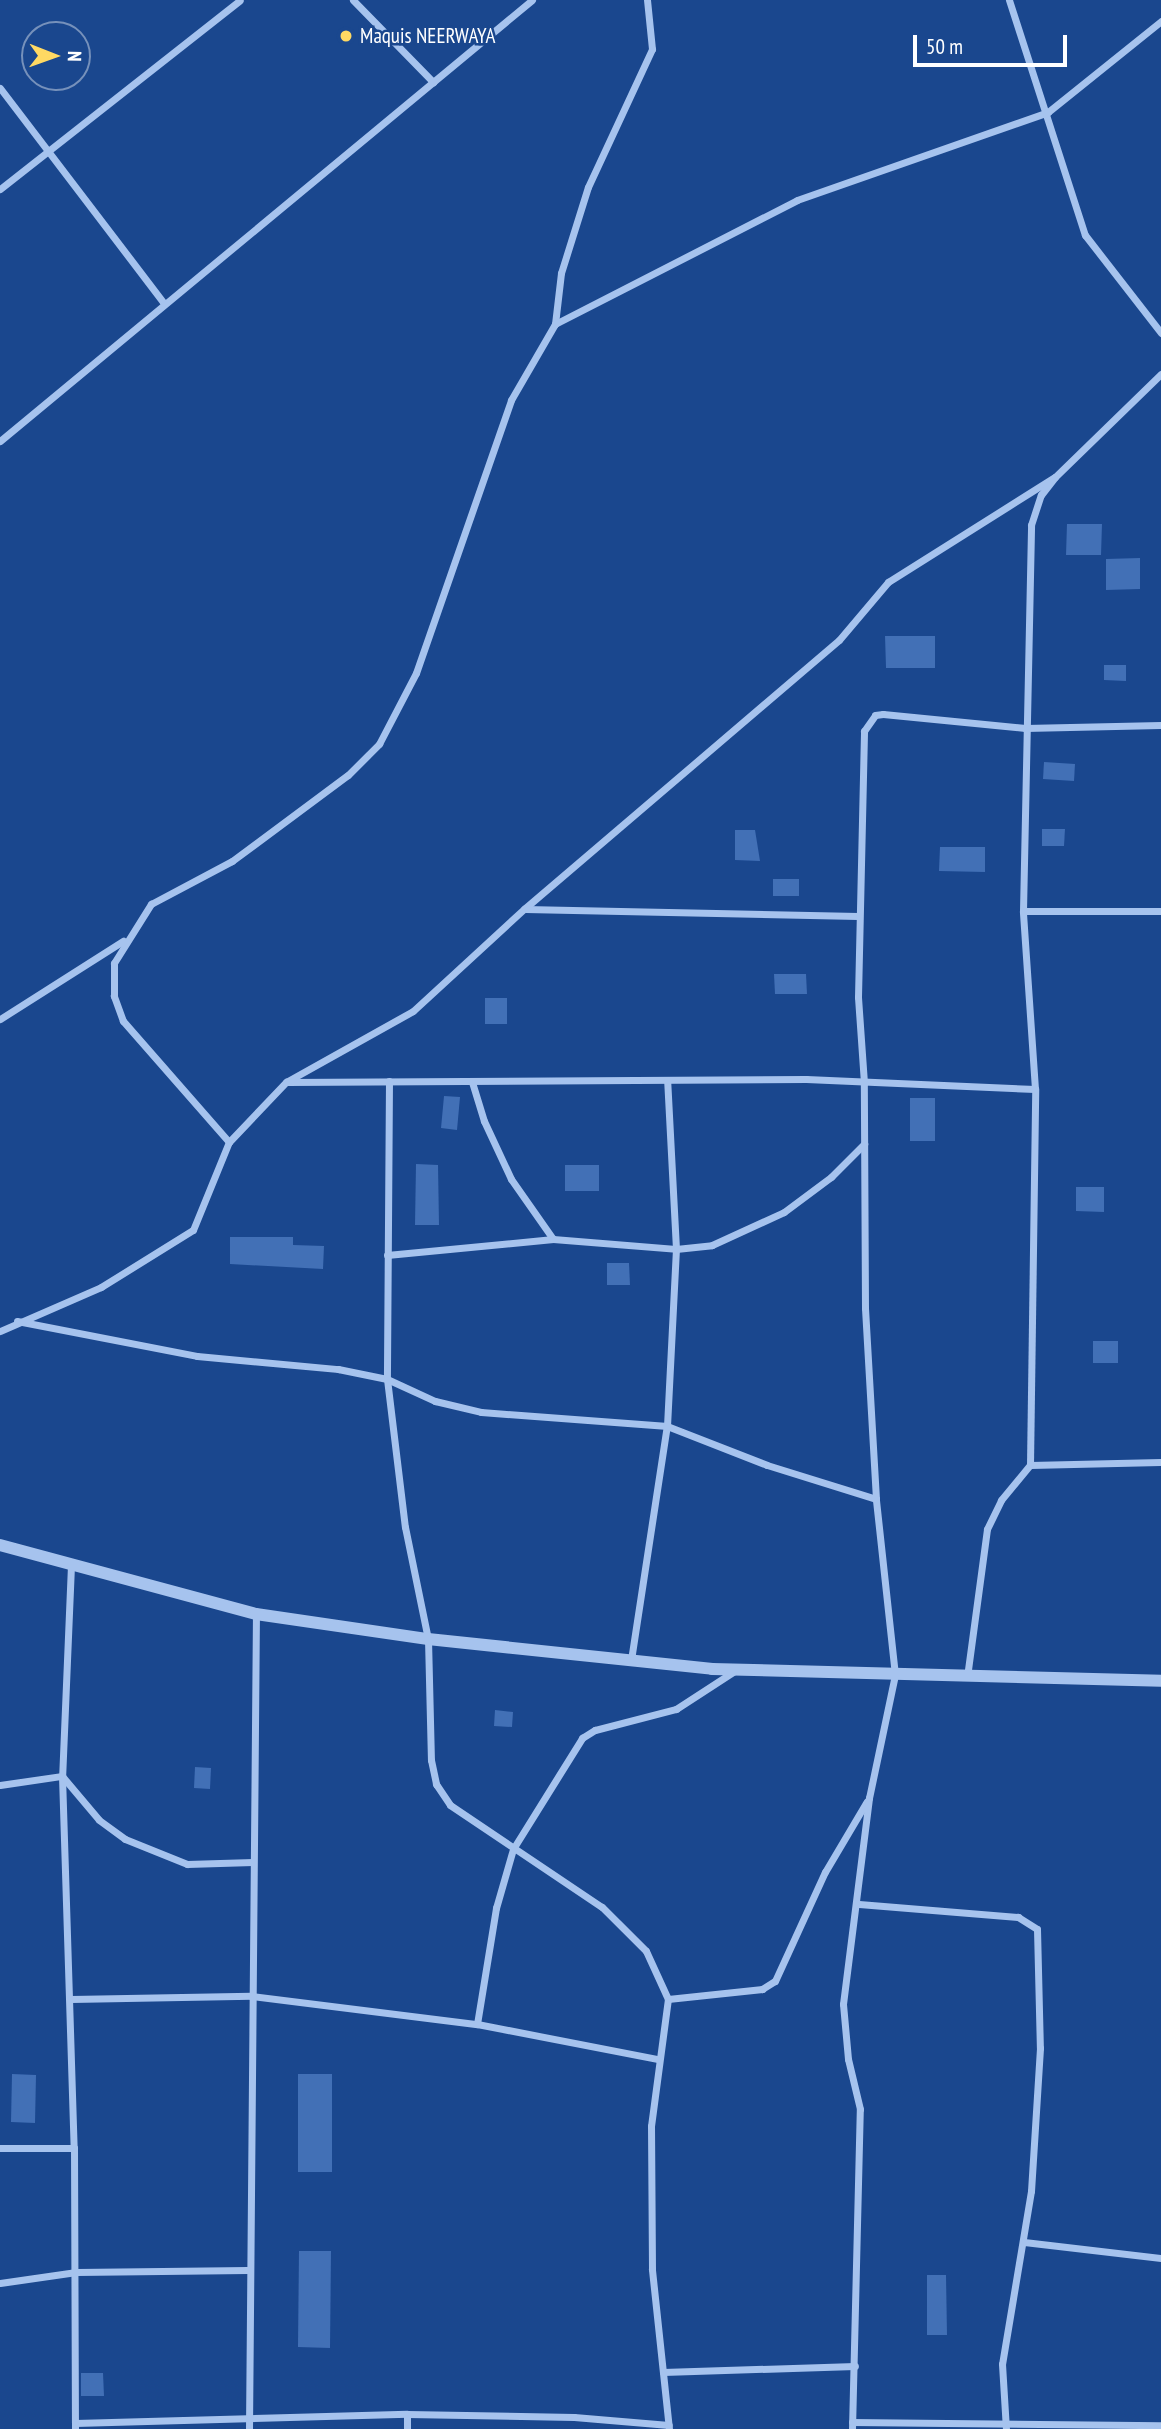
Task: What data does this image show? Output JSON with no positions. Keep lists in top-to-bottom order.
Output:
{
  "places": ["Maquis NEERWAYA"],
  "scale_bar": "50 m",
  "north": "right"
}
